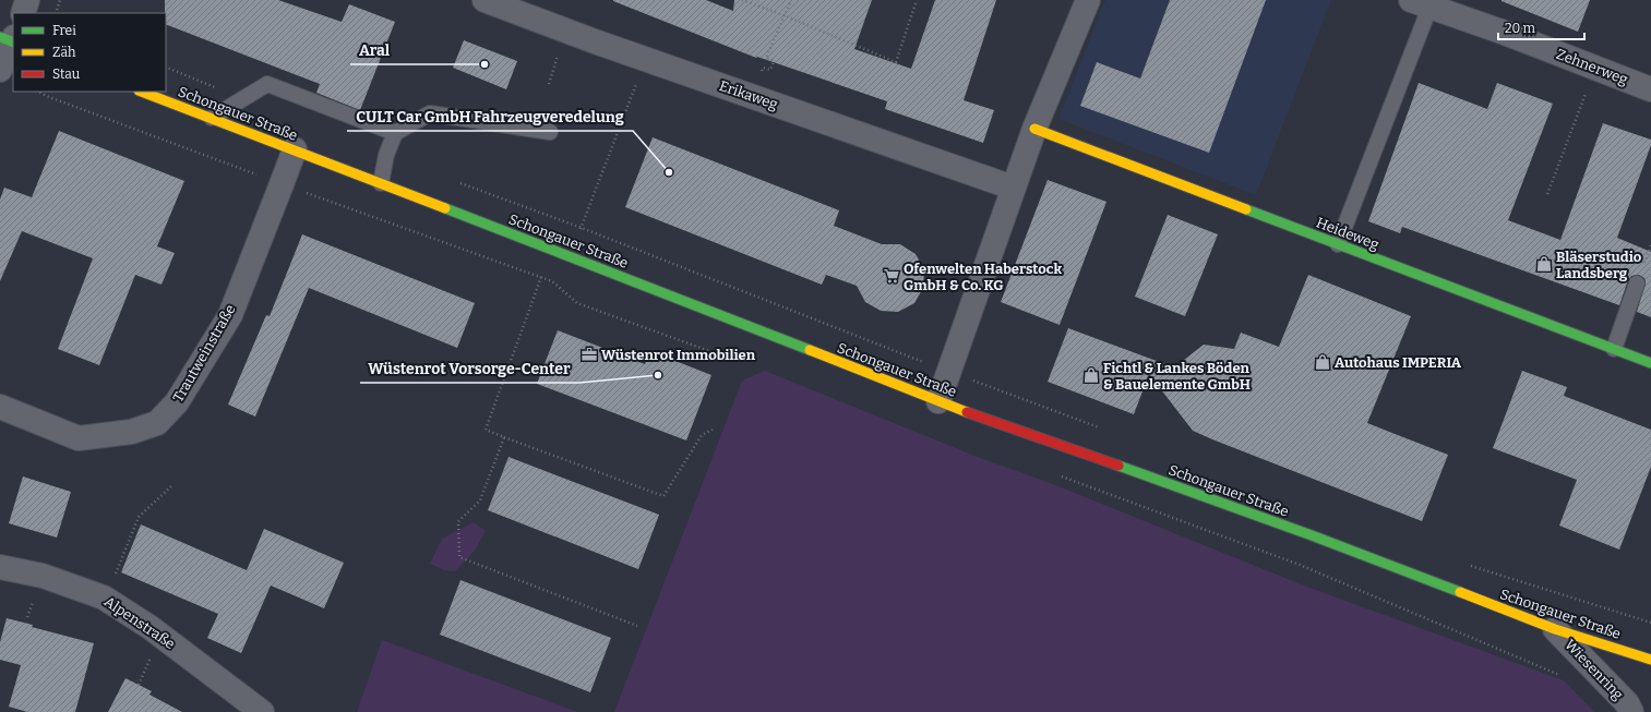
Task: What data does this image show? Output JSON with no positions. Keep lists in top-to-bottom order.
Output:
{
  "streets": {
    "main road": ["Schongauer Straße", "Heideweg"],
    "street": [
      "Zehnerweg",
      "Erikaweg",
      "Trautweinstraße",
      "Alpenstraße",
      "Wiesenring"
    ]
  },
  "crossings": [
    ["Schongauer Straße", "Trautweinstraße"],
    ["Schongauer Straße", "Wiesenring"]
  ],
  "places": {
    "other": ["Aral", "CULT Car GmbH Fahrzeugveredelung", "Wüstenrot Vorsorge-Center"],
    "shop": ["Bläserstudio Landsberg", "Autohaus IMPERIA", "Fichtl & Lankes Böden & Bauelemente GmbH"],
    "supermarket": ["Ofenwelten Haberstock GmbH & Co. KG"],
    "office": ["Wüstenrot Immobilien"]
  },
  "legend": ["Frei", "Zäh", "Stau"],
  "scale_bar": "20 m"
}
